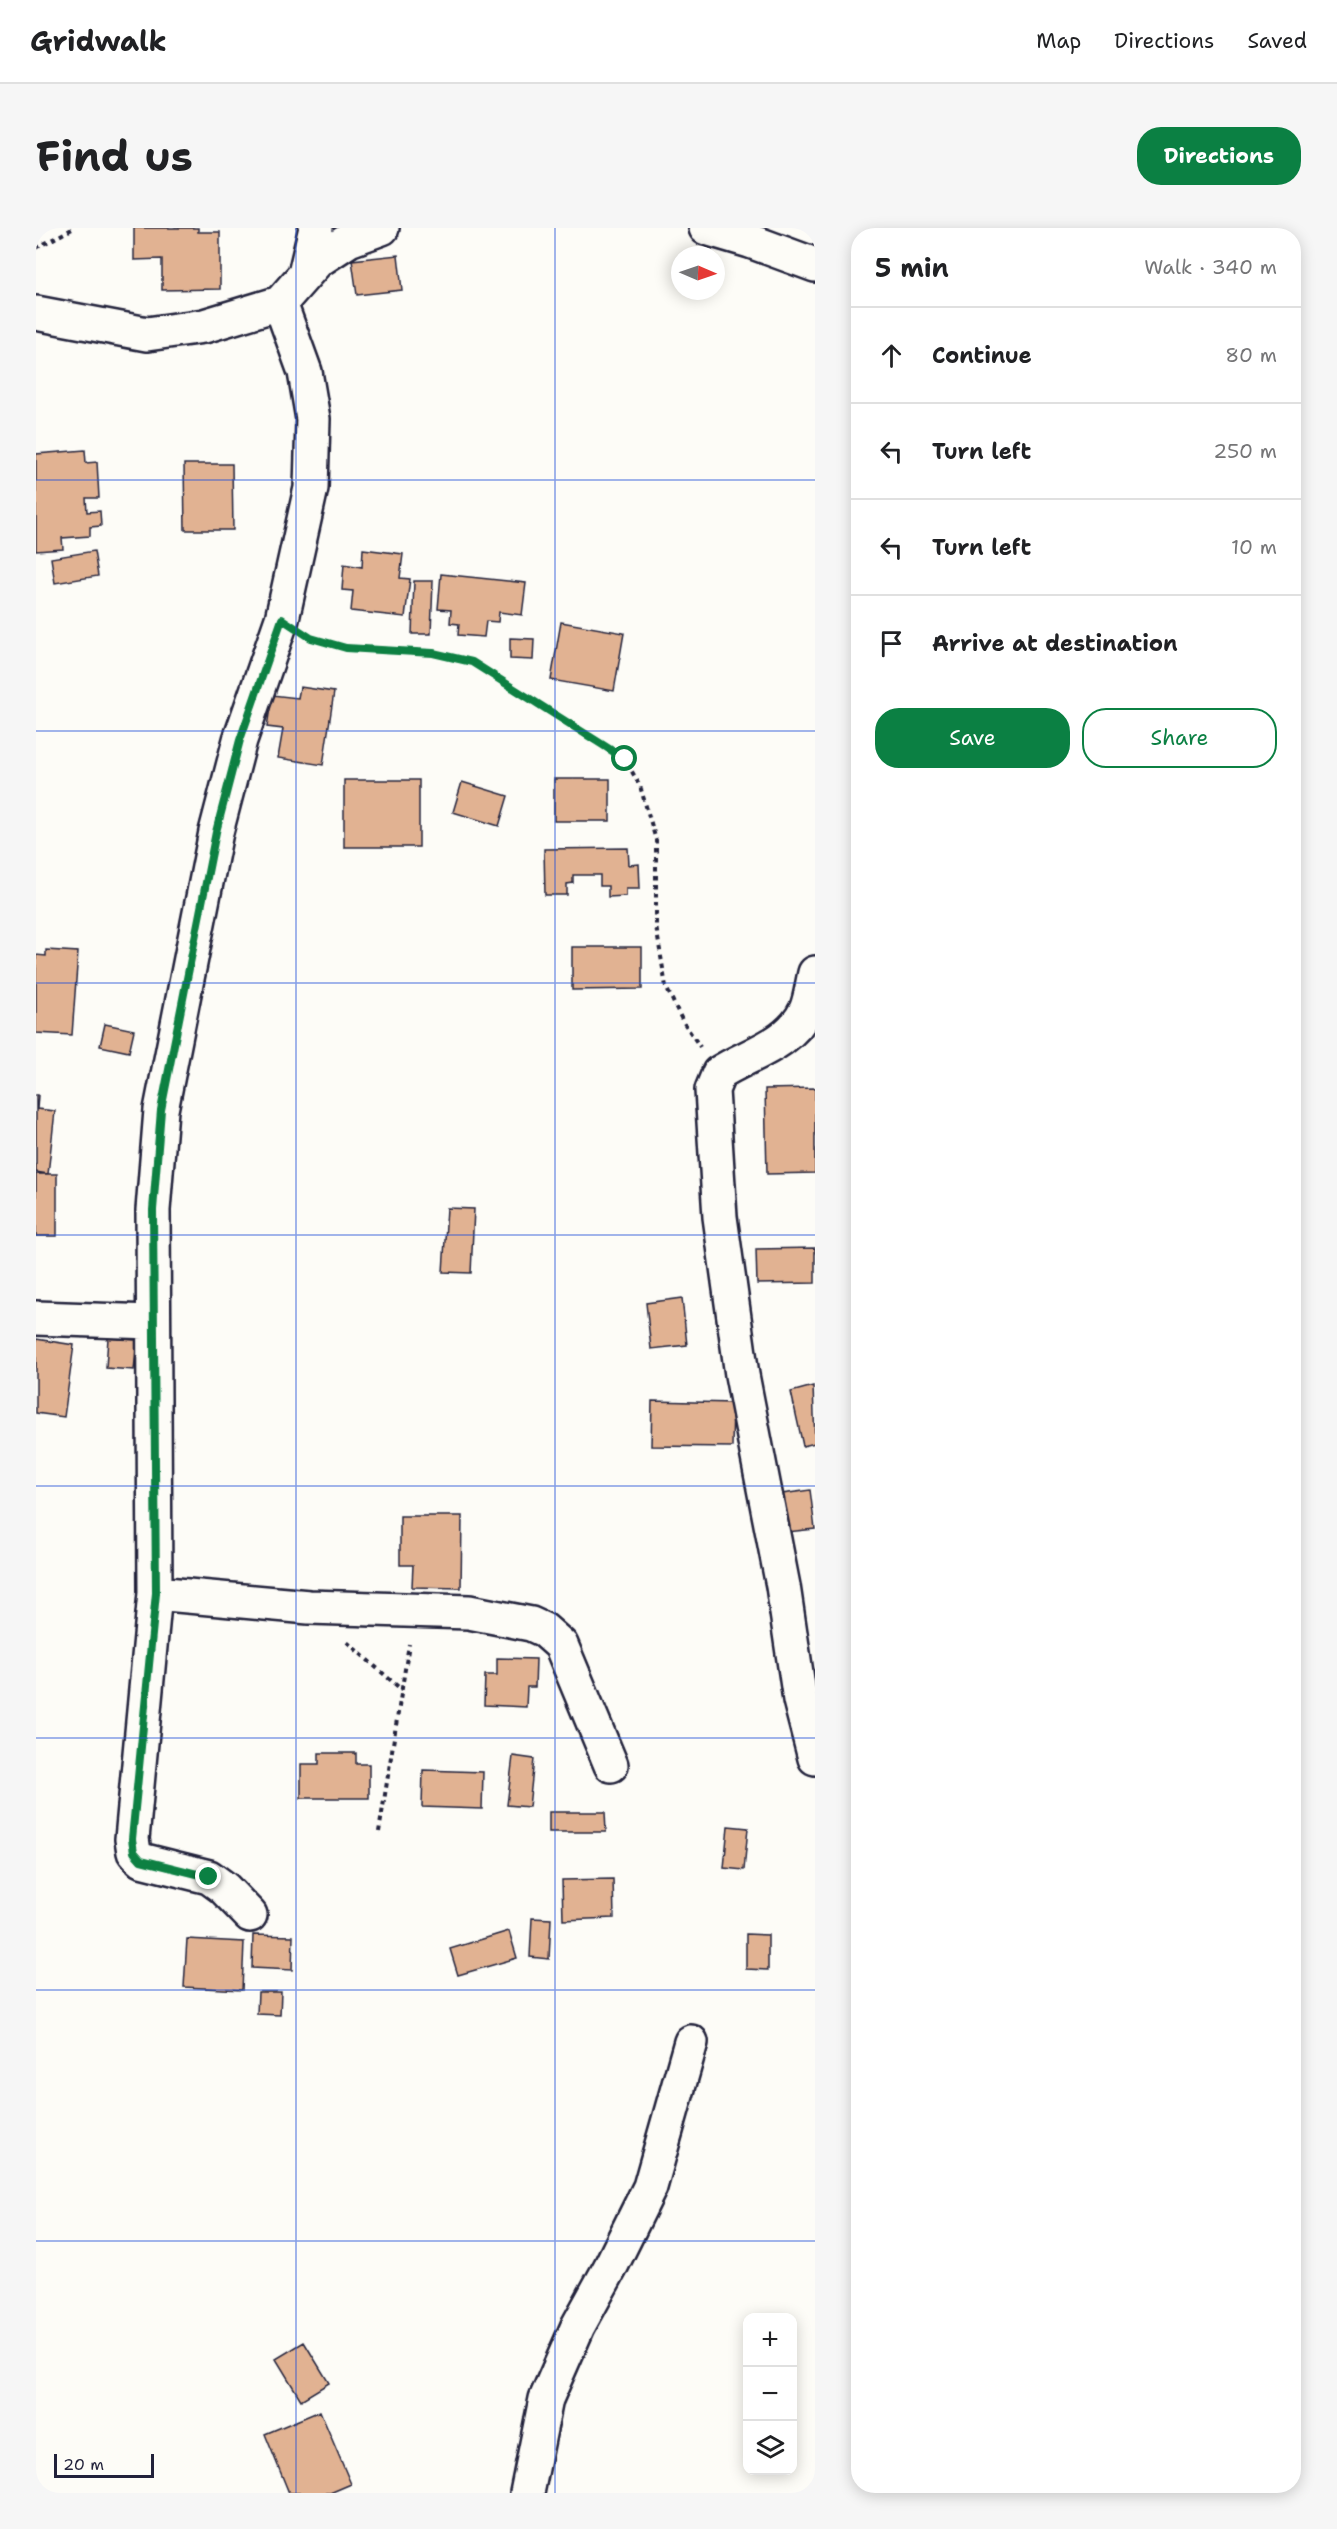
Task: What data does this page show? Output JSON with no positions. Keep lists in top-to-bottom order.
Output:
{
  "scale_bar": "20 m",
  "north": "right",
  "page": {
    "header": "Gridwalk",
    "nav": ["Map", "Directions", "Saved"],
    "buttons": [
      "Directions",
      ["Save", "Share"]
    ],
    "title": "Find us",
    "heading": ["5 min", "Walk · 340 m"],
    "list": [
      ["Continue", "80 m"],
      ["Turn left", "250 m"],
      ["Turn left", "10 m"],
      "Arrive at destination"
    ],
    "map_buttons": ["+", "−"],
    "scale": "20 m"
  }
}
